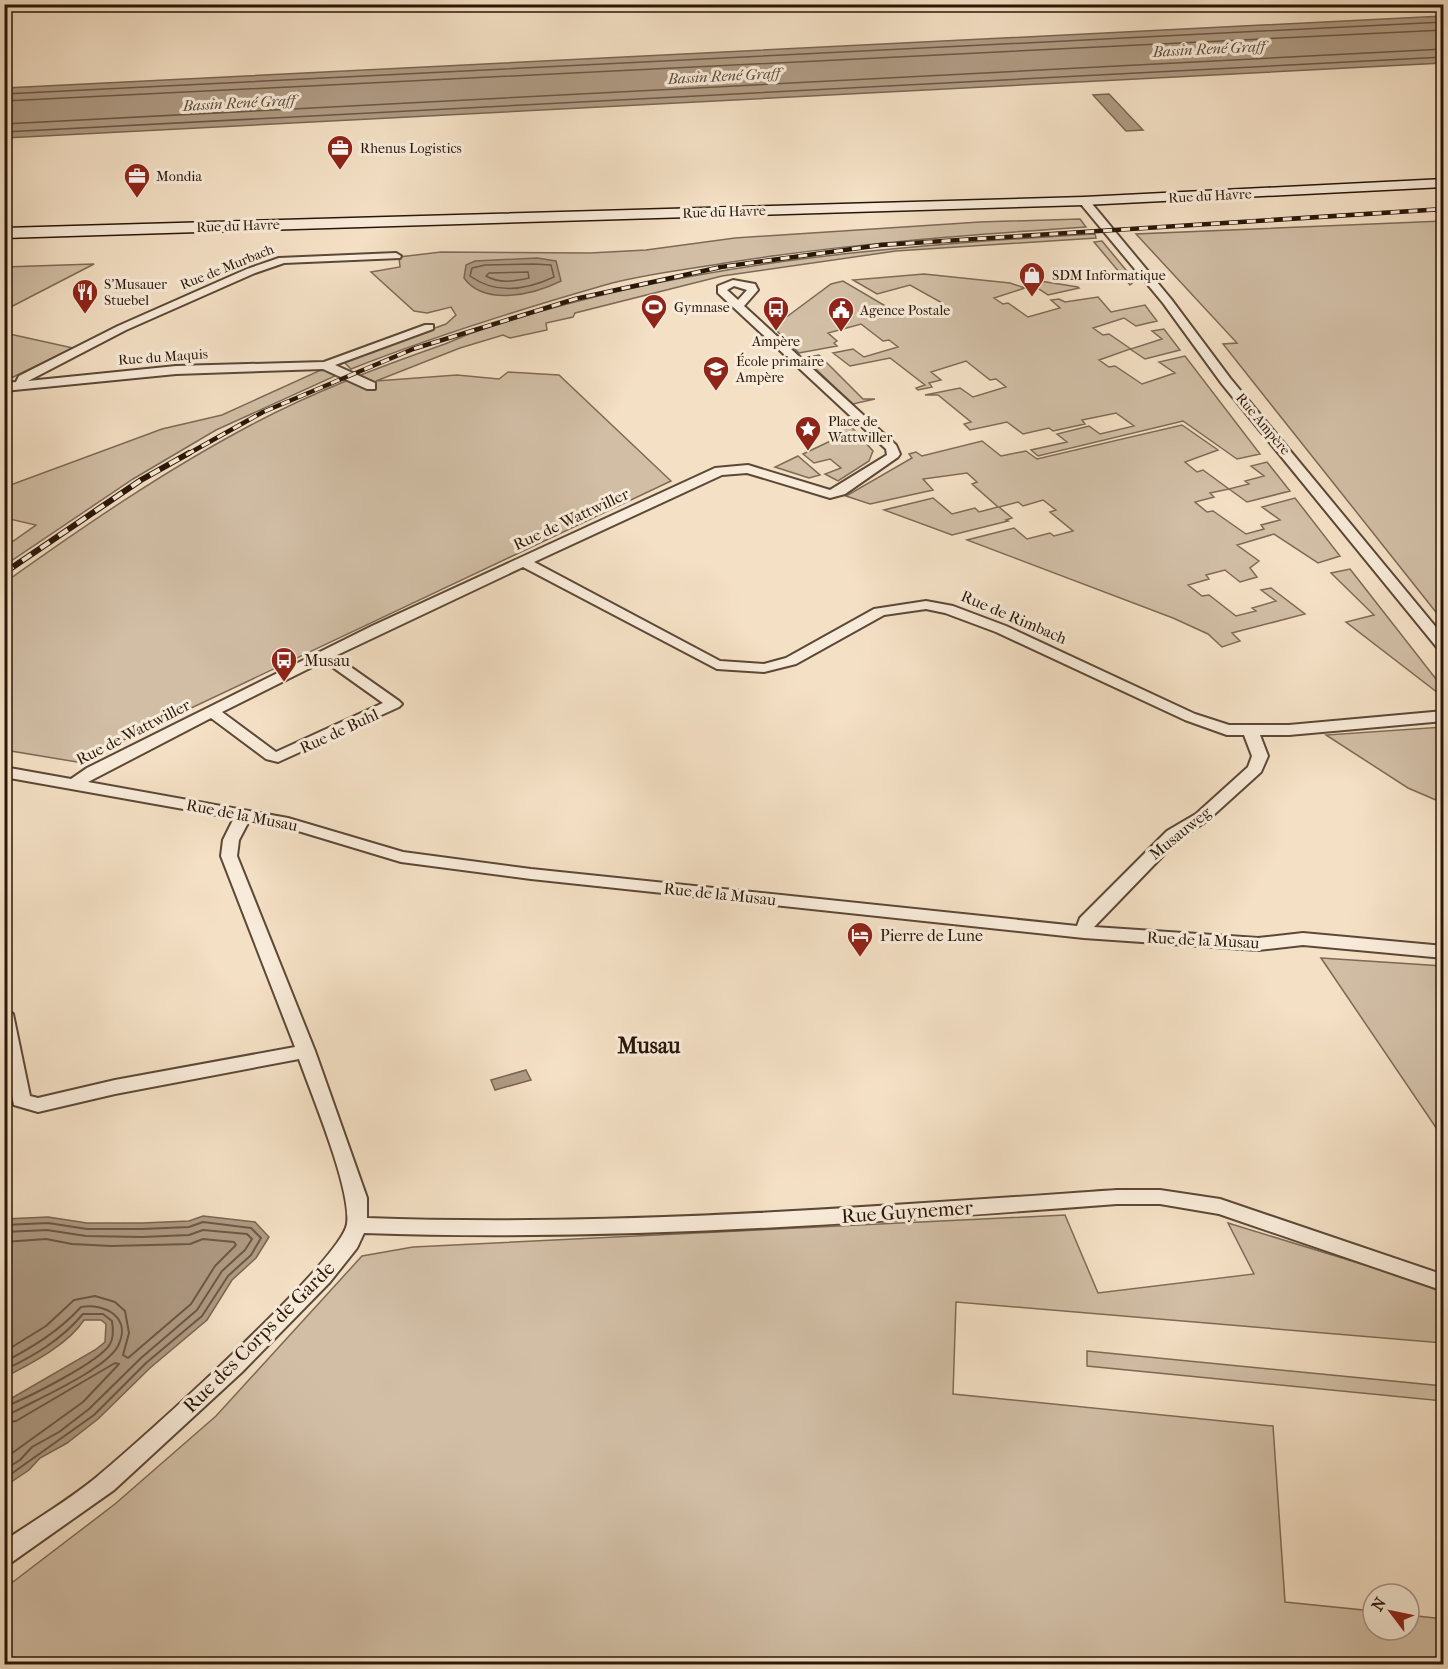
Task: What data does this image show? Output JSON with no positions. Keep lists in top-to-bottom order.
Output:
{
  "streets": {
    "main road": ["Rue du Havre"],
    "street": [
      "Rue de Murbach",
      "Rue du Maquis",
      "Rue Ampère",
      "Rue de Wattwiller",
      "Rue de Rimbach",
      "Rue de Buhl",
      "Rue de la Musau",
      "Musauweg",
      "Rue Guynemer",
      "Rue des Corps de Garde"
    ]
  },
  "crossings": [
    ["Rue du Havre", "Rue Ampère"],
    ["Rue de Murbach", "Rue du Maquis"],
    ["Rue de Wattwiller", "Rue de Rimbach"],
    ["Rue de Wattwiller", "Rue de Buhl"],
    ["Rue de Wattwiller", "Rue de la Musau"],
    ["Rue de Rimbach", "Musauweg"],
    ["Rue de la Musau", "Musauweg"],
    ["Rue Guynemer", "Rue des Corps de Garde"]
  ],
  "districts": ["Musau"],
  "water": ["Bassin René Graff"],
  "places": {
    "office": ["Rhenus Logistics", "Mondia"],
    "shop": ["SDM Informatique"],
    "restaurant": ["S'Musauer Stuebel"],
    "sports": ["Gymnase"],
    "bus stop": ["Ampère", "Musau"],
    "public building": ["Agence Postale"],
    "school or university": ["École primaire Ampère"],
    "place": ["Place de Wattwiller"],
    "hotel": ["Pierre de Lune"]
  },
  "north": "top left"
}
